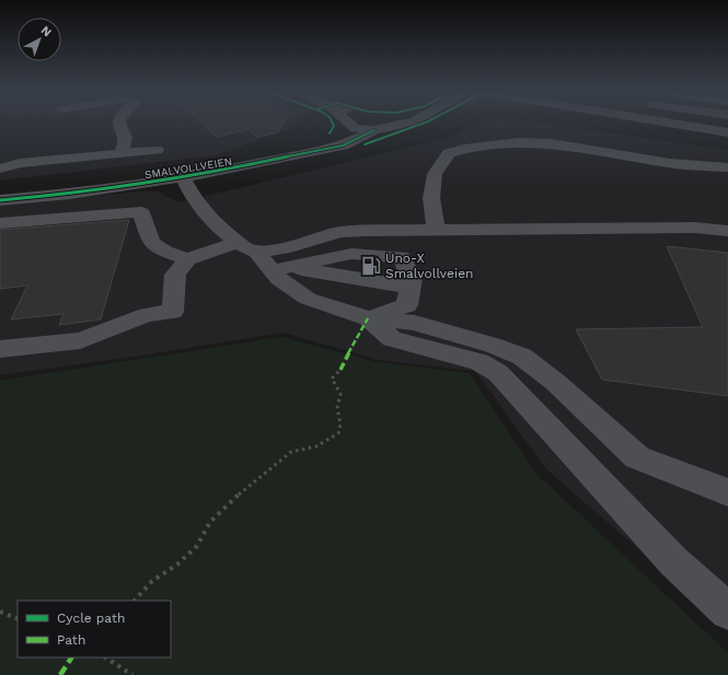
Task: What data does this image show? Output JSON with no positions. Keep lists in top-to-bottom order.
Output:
{
  "streets": {
    "street": ["SMALVOLLVEIEN"]
  },
  "places": {
    "fuel station": ["Uno-X Smalvollveien"]
  },
  "legend": ["Cycle path", "Path"],
  "north": "top right"
}
